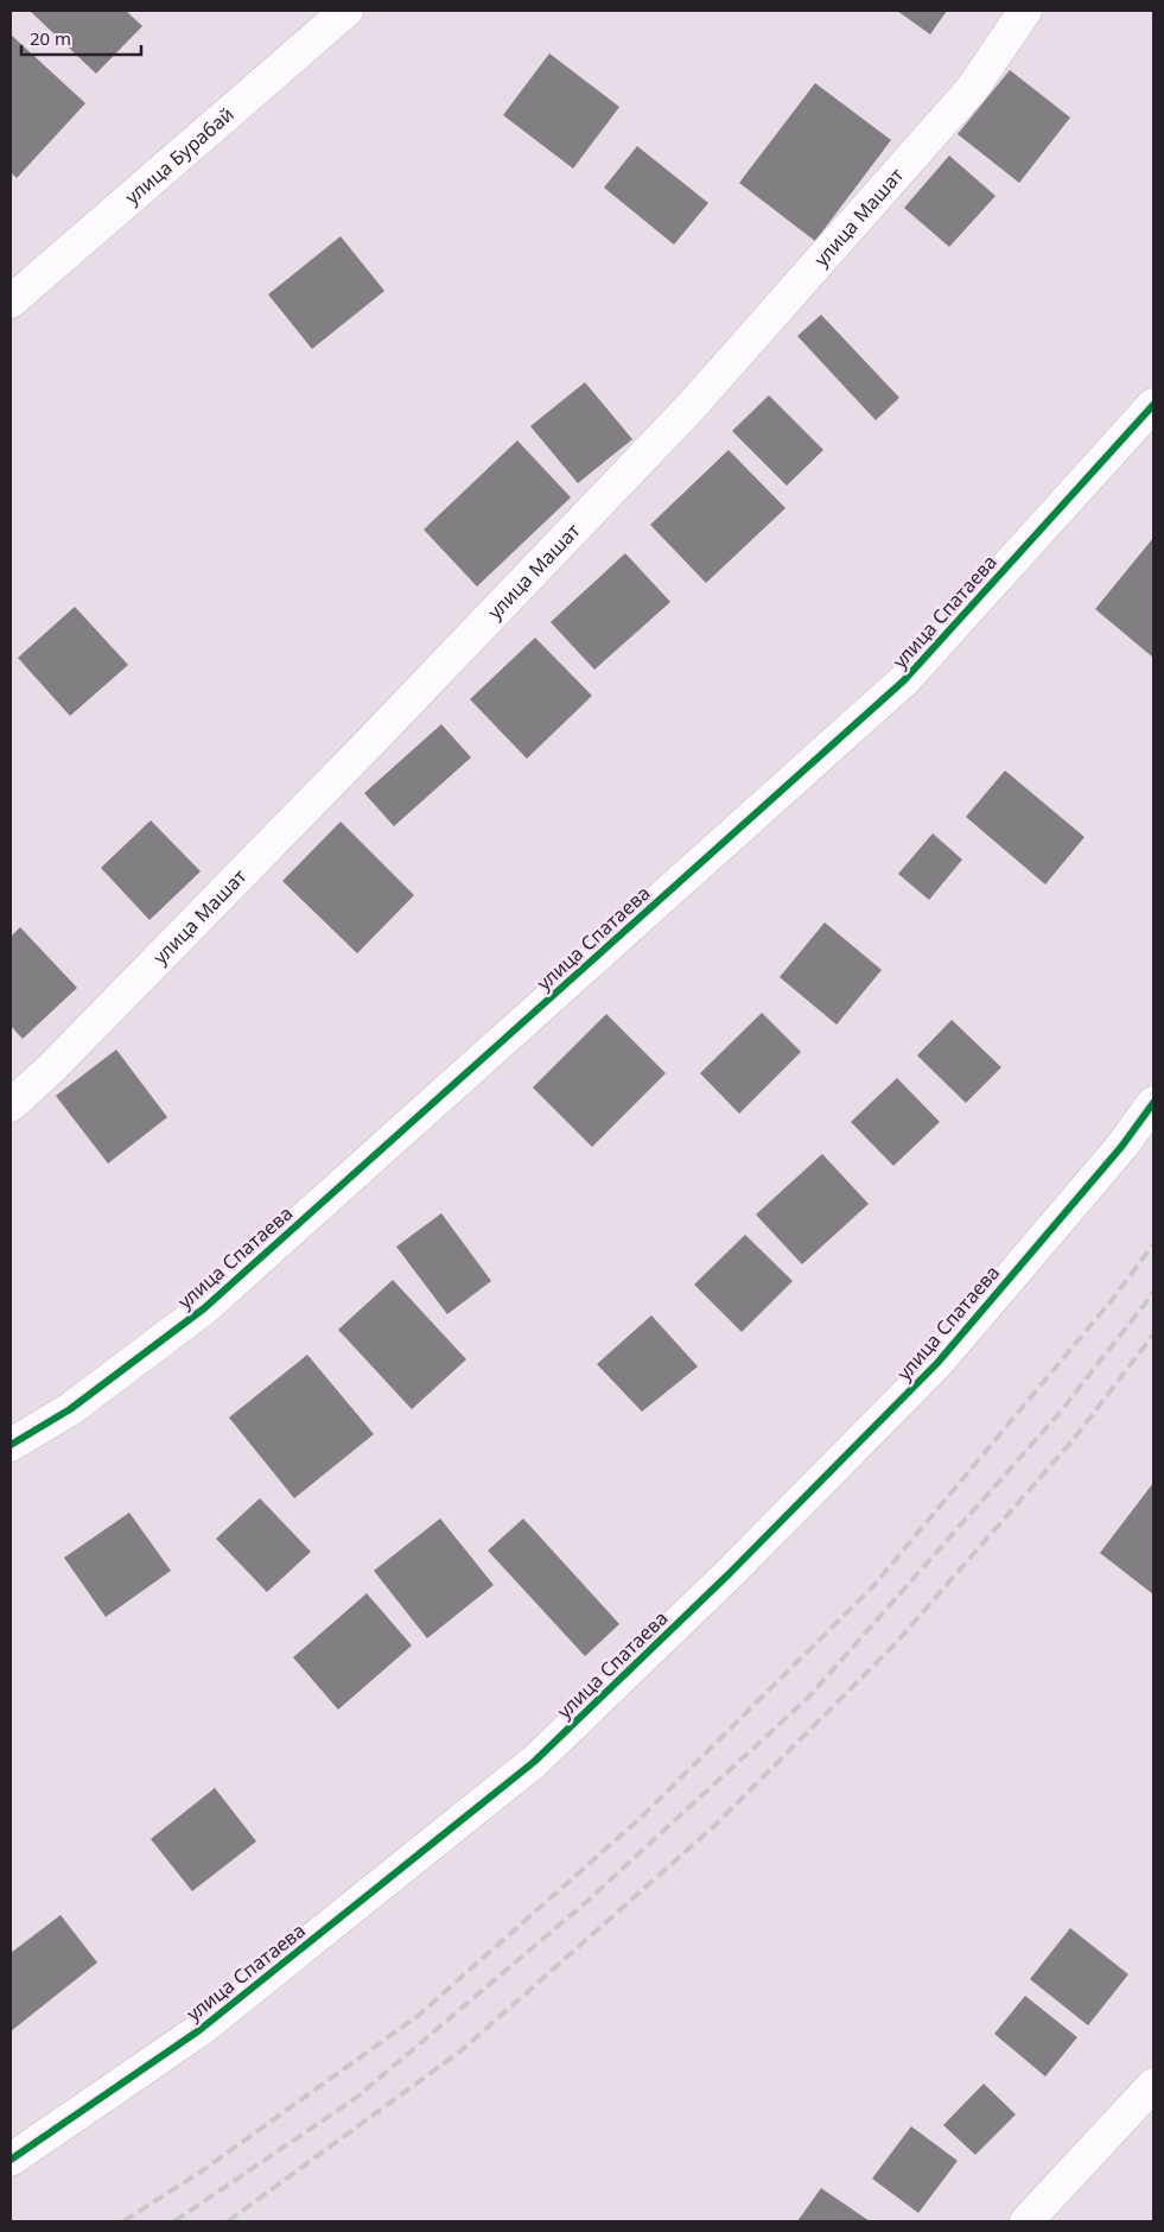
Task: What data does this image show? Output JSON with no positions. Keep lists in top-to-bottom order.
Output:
{
  "streets": {
    "street": ["улица Бурабай", "улица Машат", "улица Спатаева"]
  },
  "scale_bar": "20 m"
}
